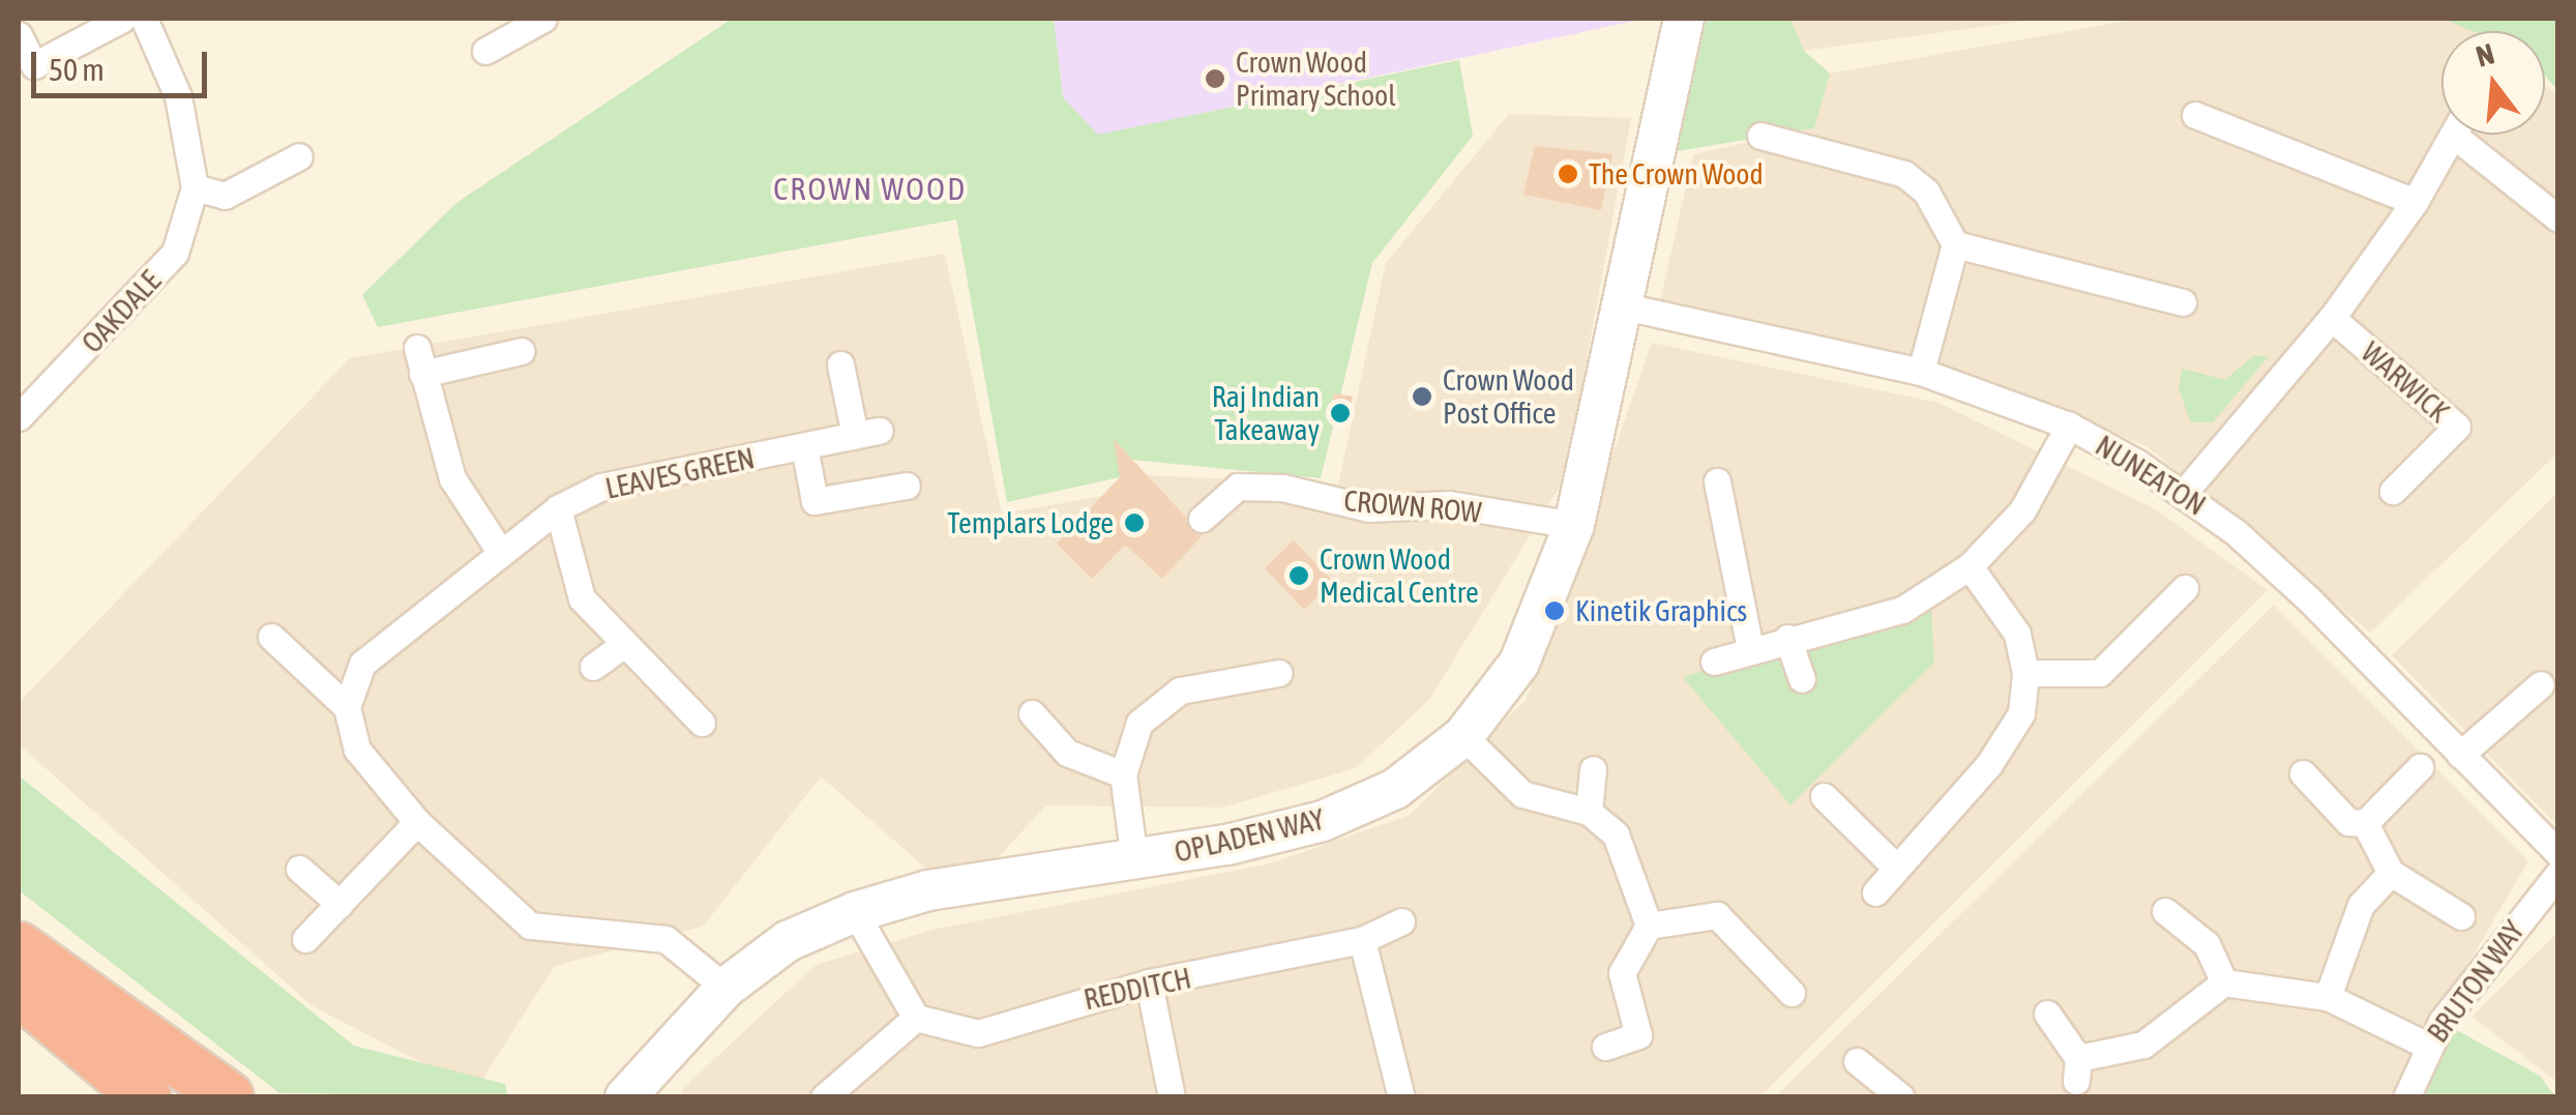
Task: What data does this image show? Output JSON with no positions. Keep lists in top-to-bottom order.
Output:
{
  "streets": {
    "street": [
      "OAKDALE",
      "WARWICK",
      "LEAVES GREEN",
      "NUNEATON",
      "CROWN ROW",
      "OPLADEN WAY",
      "BRUTON WAY",
      "REDDITCH"
    ]
  },
  "crossings": [
    ["NUNEATON", "OPLADEN WAY"],
    ["CROWN ROW", "OPLADEN WAY"]
  ],
  "districts": ["CROWN WOOD"],
  "places": [
    "Crown Wood Primary School",
    "The Crown Wood",
    "Crown Wood Post Office",
    "Raj Indian Takeaway",
    "Templars Lodge",
    "Crown Wood Medical Centre",
    "Kinetik Graphics"
  ],
  "scale_bar": "50 m",
  "north": "top"
}
